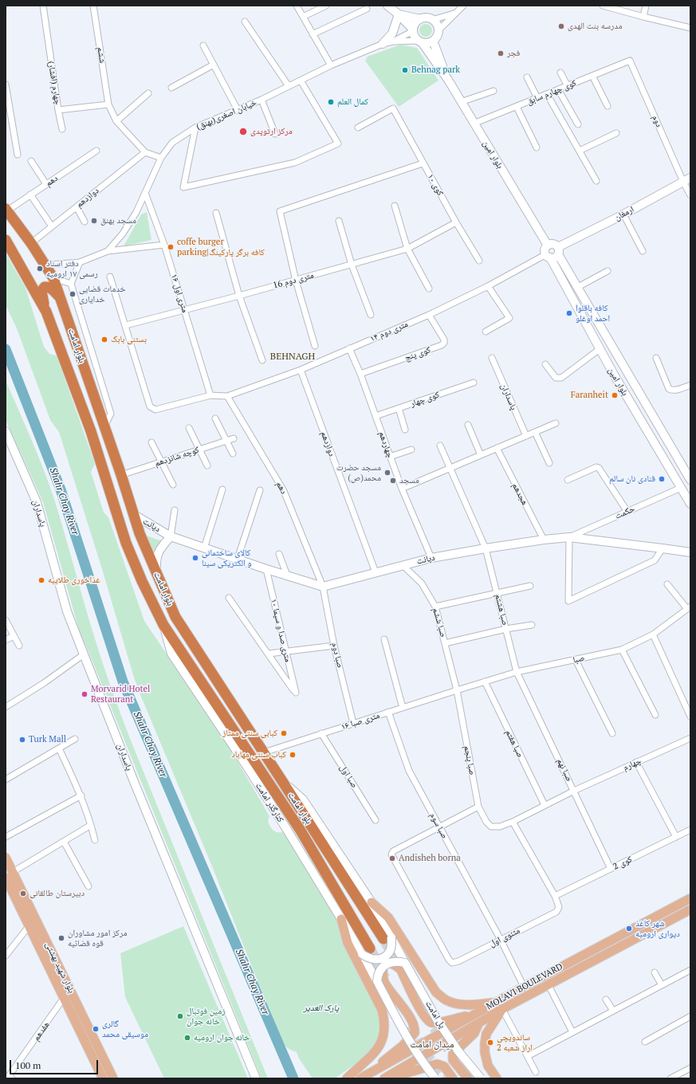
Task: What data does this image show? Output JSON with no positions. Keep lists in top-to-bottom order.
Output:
{
  "streets": {
    "highway": ["بلوار امامت"],
    "main road": [
      "بلوار امین",
      "ارمغان",
      "پاسداران",
      "دیانت",
      "کنارگذر امامت",
      "بلوار شهید بهشتی",
      "MOLAVI BOULEVARD",
      "پل امامت"
    ],
    "street": [
      "ششم",
      "چهارم (افشار)",
      "کوی چهارم سابق",
      "خیابان اصغری(بهنق)",
      "دوم",
      "دهم",
      "کوی ۱۰",
      "دوازدهم",
      "16 متری دوم",
      "۱۶ متری اول",
      "۱۴ متری دوم",
      "کوی پنج",
      "کوی چهار",
      "چهاردهم",
      "کوچه شانزدهم",
      "هجدهم",
      "حکمت",
      "صبا هشتم",
      "صبا ششم",
      "۱۰ متری صدا و سیما",
      "صبا دوم",
      "صبا",
      "۱۶ متری صبا",
      "صبا هفتم",
      "صبا پنجم",
      "چهارم",
      "صبا نهم",
      "صبا اول",
      "صبا سوم",
      "کوی 2",
      "مثنوی اول",
      "هفدهم"
    ]
  },
  "crossings": [
    ["ششم", "چهارم (افشار)"],
    ["ششم", "دوازدهم"],
    ["کوی چهارم سابق", "دوم"],
    ["کوی چهارم سابق", "بلوار امین"],
    ["خیابان اصغری(بهنق)", "۱۶ متری اول"],
    ["خیابان اصغری(بهنق)", "بلوار امامت"],
    ["دوم", "ارمغان"],
    ["بلوار امین", "ارمغان"],
    ["بلوار امین", "۱۴ متری دوم"],
    ["بلوار امین", "حکمت"],
    ["دهم", "۱۴ متری دوم"],
    ["دهم", "بلوار امامت"],
    ["دهم", "دیانت"],
    ["دهم", "صبا دوم"],
    ["کوی ۱۰", "16 متری دوم"],
    ["دوازدهم", "۱۴ متری دوم"],
    ["دوازدهم", "بلوار امامت"],
    ["دوازدهم", "دیانت"],
    ["ارمغان", "۱۴ متری دوم"],
    ["16 متری دوم", "۱۶ متری اول"],
    ["۱۴ متری دوم", "کوی پنج"],
    ["۱۴ متری دوم", "چهاردهم"],
    ["بلوار امامت", "کوچه شانزدهم"],
    ["بلوار امامت", "دیانت"],
    ["بلوار امامت", "۱۶ متری صبا"],
    ["بلوار امامت", "کنارگذر امامت"],
    ["کوی پنج", "چهاردهم"],
    ["کوی چهار", "چهاردهم"],
    ["چهاردهم", "دیانت"],
    ["هجدهم", "دیانت"],
    ["حکمت", "دیانت"],
    ["دیانت", "صبا هشتم"],
    ["دیانت", "صبا ششم"],
    ["دیانت", "۱۰ متری صدا و سیما"],
    ["دیانت", "صبا دوم"],
    ["صبا هشتم", "صبا"],
    ["صبا هشتم", "صبا نهم"],
    ["صبا ششم", "صبا"],
    ["صبا ششم", "۱۶ متری صبا"],
    ["صبا ششم", "صبا پنجم"],
    ["صبا دوم", "۱۶ متری صبا"],
    ["صبا", "۱۶ متری صبا"],
    ["صبا", "صبا هفتم"],
    ["صبا", "صبا پنجم"],
    ["صبا", "صبا نهم"],
    ["۱۶ متری صبا", "صبا پنجم"],
    ["۱۶ متری صبا", "صبا اول"],
    ["۱۶ متری صبا", "صبا سوم"],
    ["صبا هفتم", "چهارم"],
    ["صبا پنجم", "چهارم"],
    ["چهارم", "صبا نهم"],
    ["صبا نهم", "کوی 2"],
    ["صبا سوم", "مثنوی اول"],
    ["صبا سوم", "MOLAVI BOULEVARD"],
    ["کوی 2", "مثنوی اول"],
    ["بلوار شهید بهشتی", "هفدهم"]
  ],
  "districts": ["BEHNAGH", "میدان امامت"],
  "water": ["Shahr Chay River"],
  "parks": ["پارک الغدیر"],
  "places": [
    "مدرسه بنت الهدی",
    "فجر",
    "Behnag park",
    "کمال العلم",
    "مرکز ارتوپدی",
    "مسجد بهنق",
    "coffe burger parking|کافه برگر پارکینگ",
    "دفتر اسناد رسمی ۱۷ ارومیه",
    "خدمات قضایی خدایاری",
    "کافه باقلوا احمد اوغلو",
    "بستنی بابک",
    "Faranheit",
    "مسجد حضرت محمد(ص)",
    "قنادی نان سالم",
    "مسجد",
    "کالای ساختمانی و الکتریکی سینا",
    "غذاخوری طلاییه",
    "Morvarid Hotel Restaurant",
    "کبابی سنتی ممتاز",
    "Turk Mall",
    "کباب سنتی مهاباد",
    "Andisheh borna",
    "دبیرستان طالقانی",
    "شهر کاغذ دیواری ارومیه",
    "مرکز امور مشاوران قوه قضائیه",
    "زمین فوتبال خانه جوان",
    "گالری موسیقی محمد",
    "خانه جوان ارومیه",
    "ساندویچی اراز شعبه 2"
  ],
  "scale_bar": "100 m"
}
